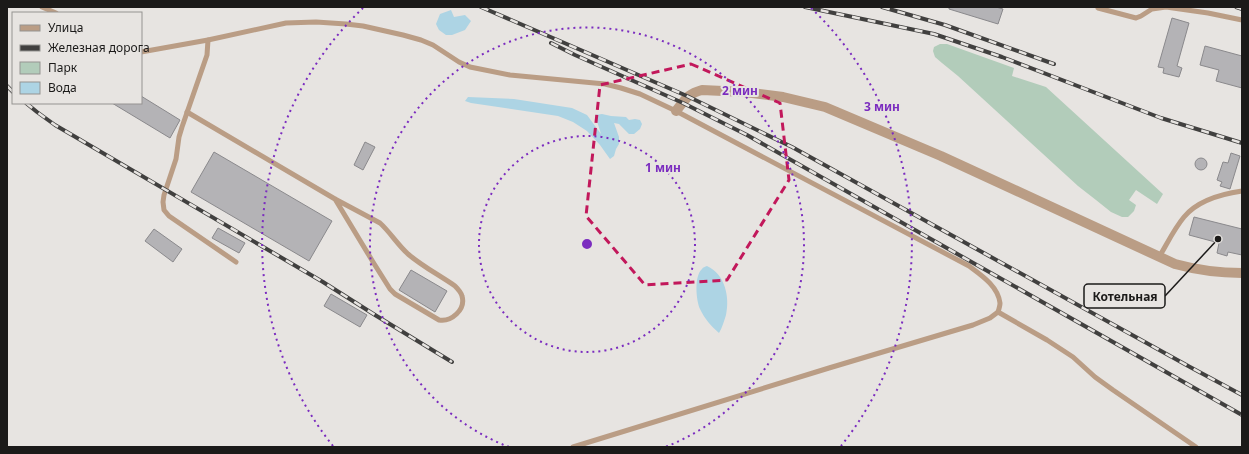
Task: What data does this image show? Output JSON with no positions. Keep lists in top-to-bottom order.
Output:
{
  "places": ["Котельная"],
  "legend": [
    "Улица",
    "Железная дорога",
    "Парк",
    "Вода"
  ],
  "rings": ["2 мин", "3 мин", "1 мин"]
}
